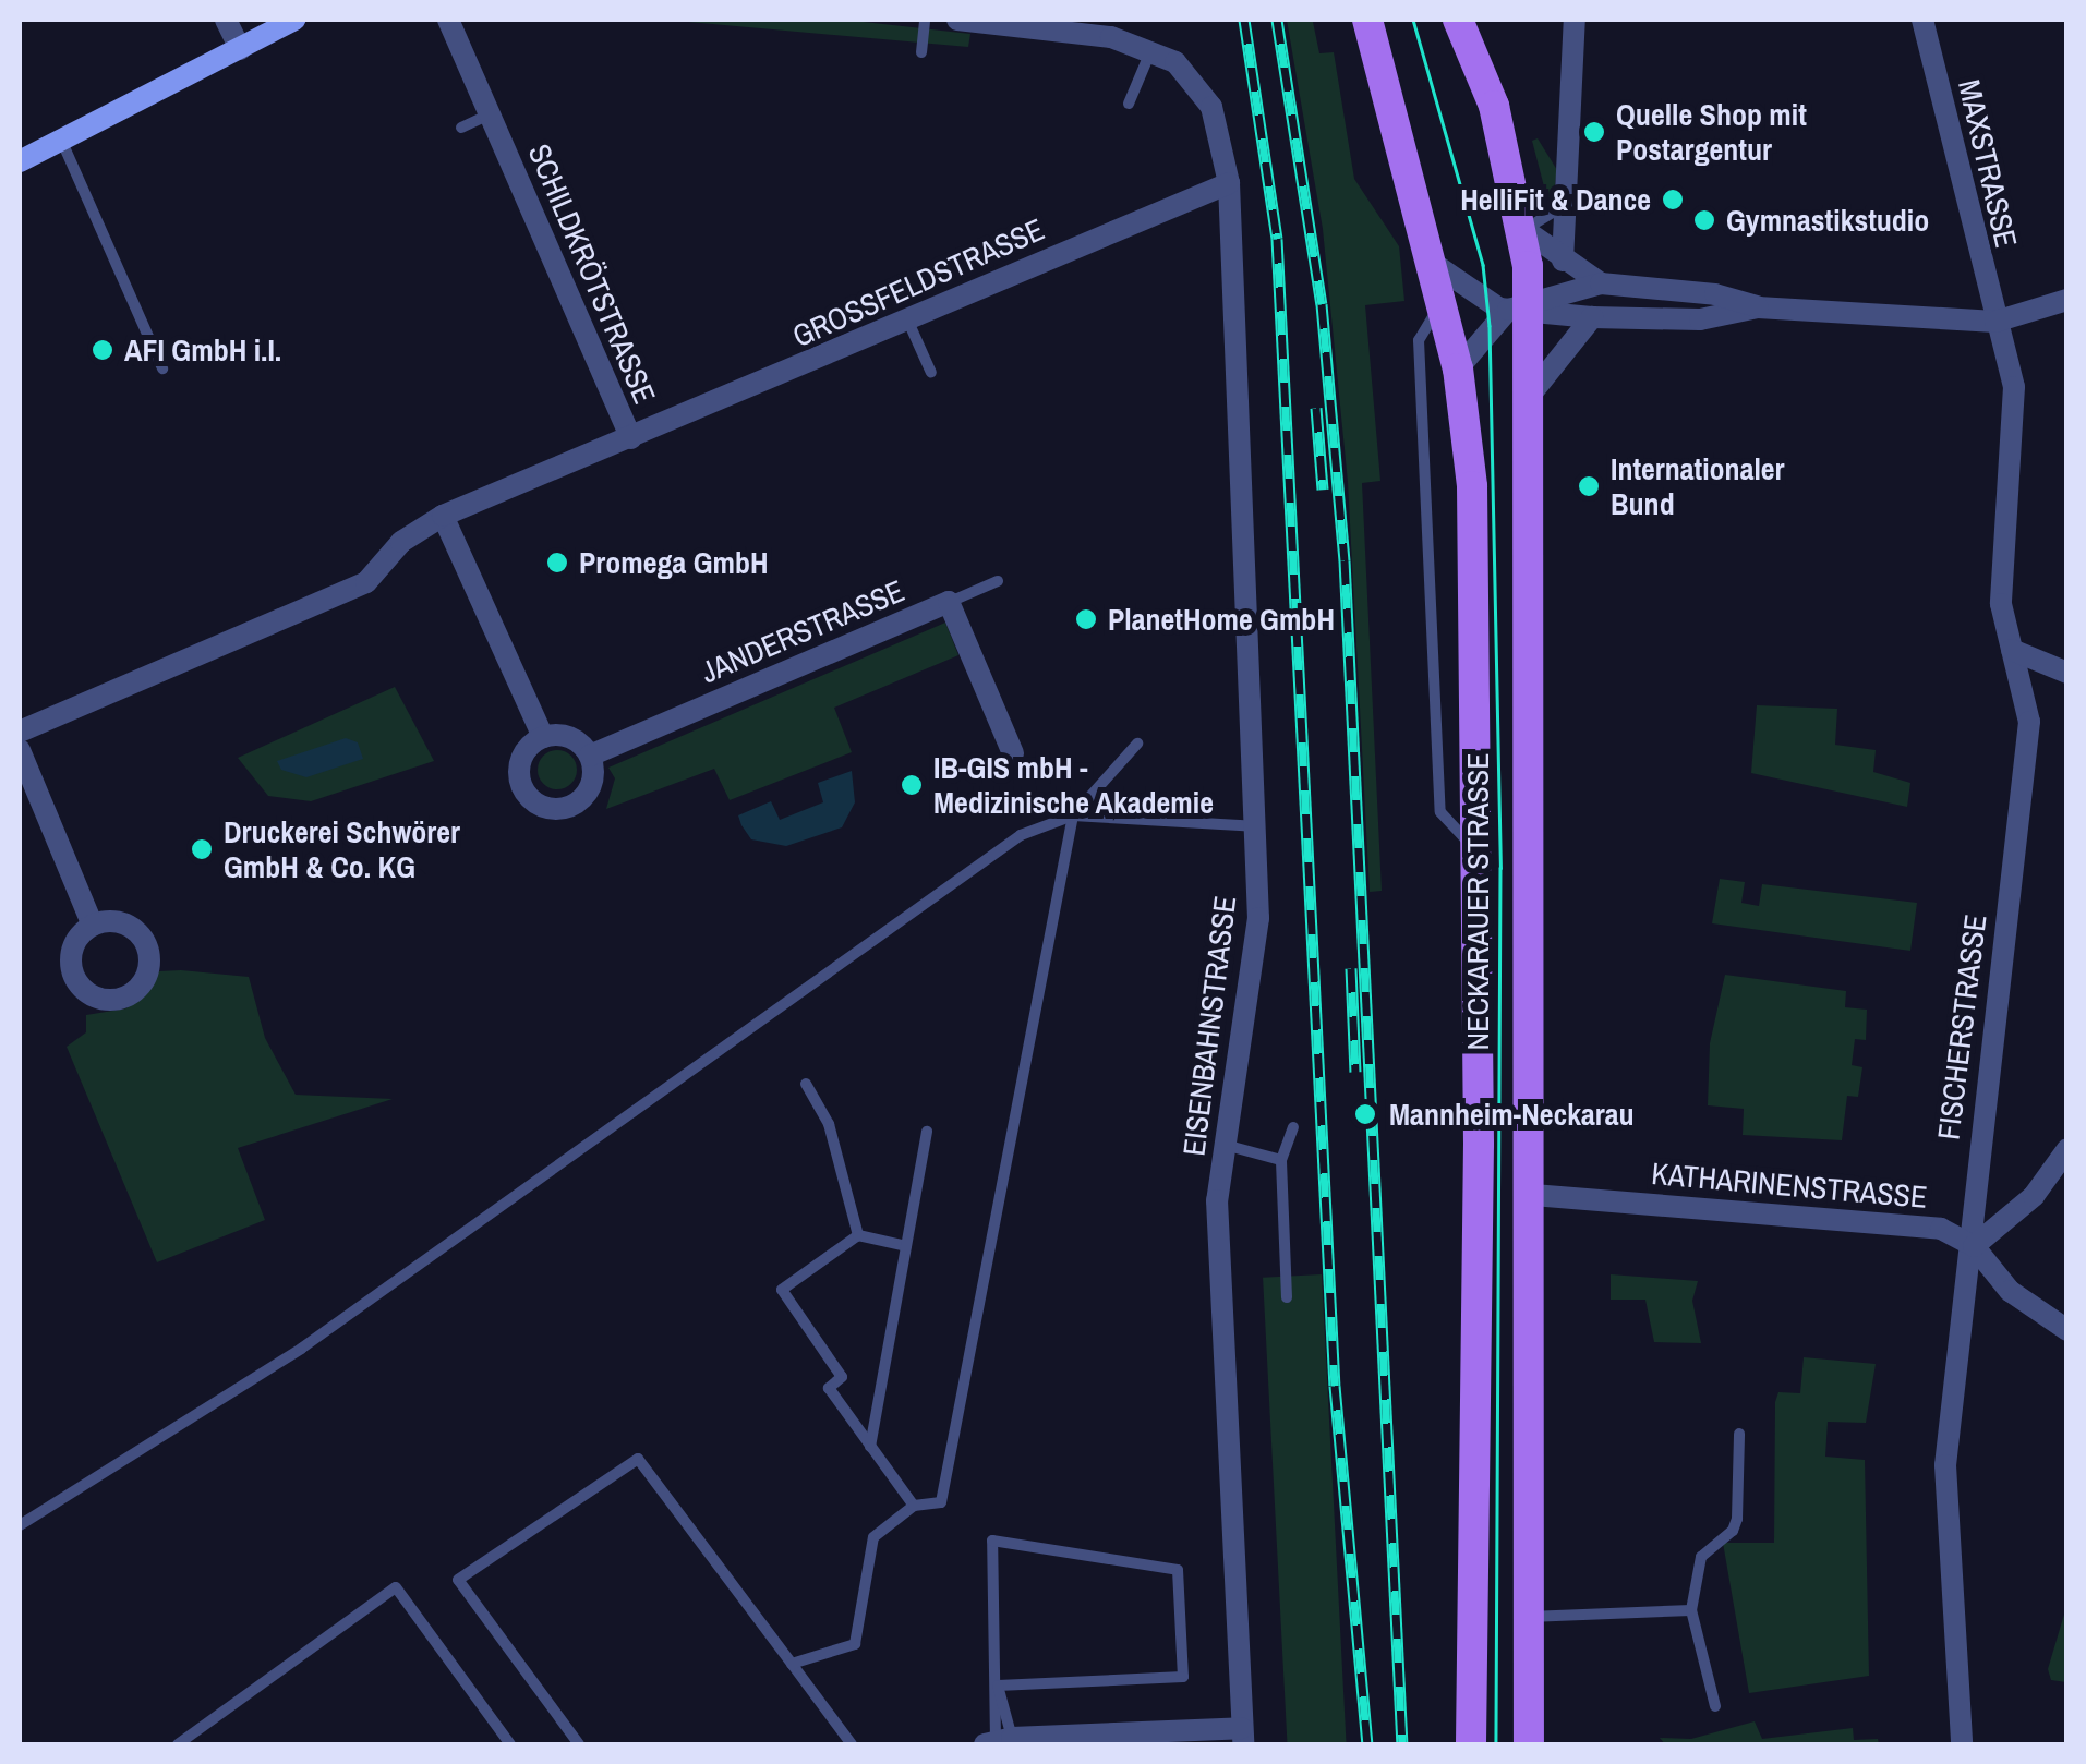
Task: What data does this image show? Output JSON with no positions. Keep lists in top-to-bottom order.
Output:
{
  "streets": {
    "main road": ["NECKARAUER STRASSE"],
    "street": [
      "MAXSTRASSE",
      "SCHILDKRÖTSTRASSE",
      "GROSSFELDSTRASSE",
      "JANDERSTRASSE",
      "EISENBAHNSTRASSE",
      "FISCHERSTRASSE",
      "KATHARINENSTRASSE"
    ]
  },
  "crossings": [
    ["MAXSTRASSE", "FISCHERSTRASSE"],
    ["SCHILDKRÖTSTRASSE", "GROSSFELDSTRASSE"],
    ["GROSSFELDSTRASSE", "EISENBAHNSTRASSE"],
    ["NECKARAUER STRASSE", "KATHARINENSTRASSE"],
    ["FISCHERSTRASSE", "KATHARINENSTRASSE"]
  ],
  "places": [
    "Quelle Shop mit Postargentur",
    "HelliFit & Dance",
    "Gymnastikstudio",
    "AFI GmbH i.I.",
    "Internationaler Bund",
    "Promega GmbH",
    "PlanetHome GmbH",
    "IB-GIS mbH - Medizinische Akademie",
    "Druckerei Schwörer GmbH & Co. KG",
    "Mannheim-Neckarau"
  ]
}
